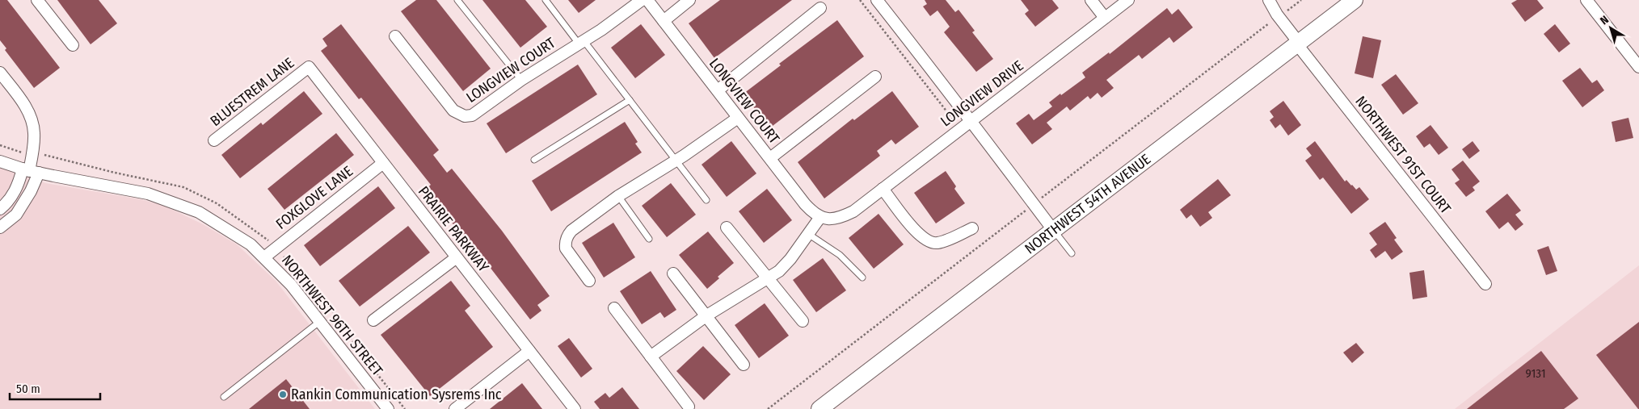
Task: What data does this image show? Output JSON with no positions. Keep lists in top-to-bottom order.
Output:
{
  "streets": {
    "street": [
      "LONGVIEW COURT",
      "BLUESTREM LANE",
      "LONGVIEW DRIVE",
      "NORTHWEST 91ST COURT",
      "FOXGLOVE LANE",
      "NORTHWEST 54TH AVENUE",
      "PRAIRIE PARKWAY",
      "NORTHWEST 96TH STREET"
    ]
  },
  "crossings": [
    ["LONGVIEW COURT", "LONGVIEW DRIVE"],
    ["BLUESTREM LANE", "PRAIRIE PARKWAY"],
    ["NORTHWEST 91ST COURT", "NORTHWEST 54TH AVENUE"],
    ["FOXGLOVE LANE", "PRAIRIE PARKWAY"],
    ["FOXGLOVE LANE", "NORTHWEST 96TH STREET"]
  ],
  "places": ["Rankin Communication Sysrems Inc"],
  "house_numbers": ["9131"],
  "scale_bar": "50 m",
  "north": "top left"
}
